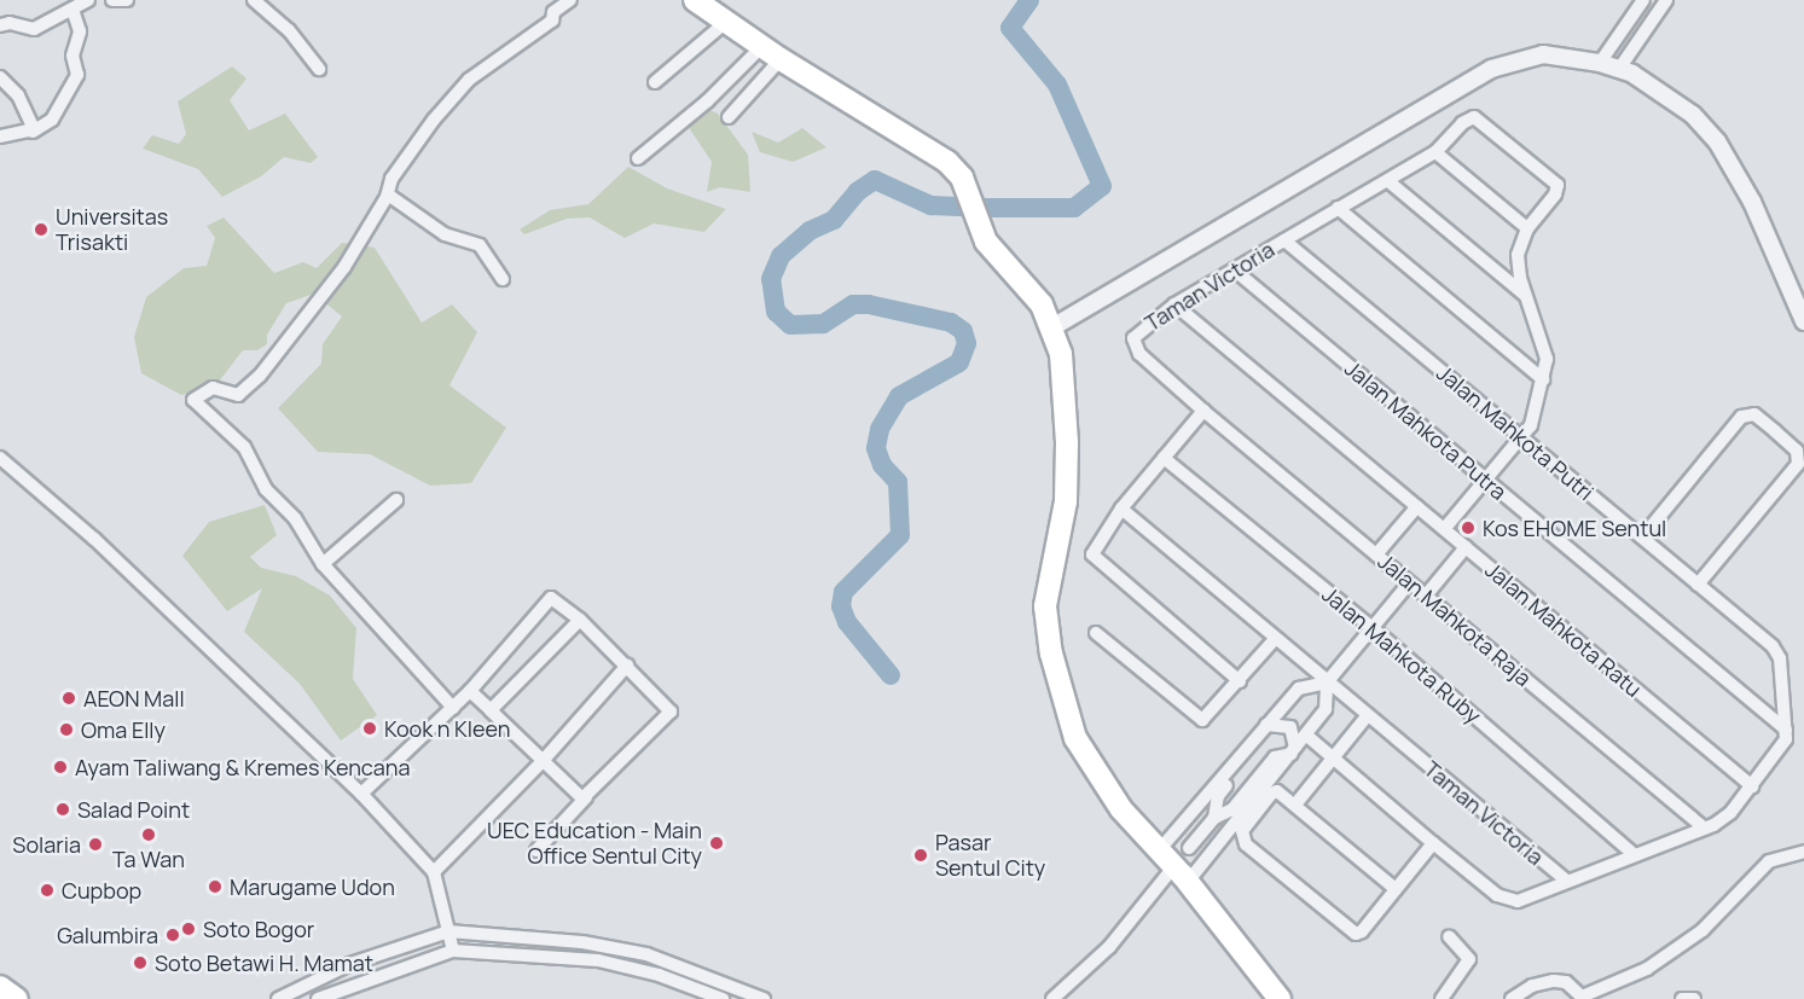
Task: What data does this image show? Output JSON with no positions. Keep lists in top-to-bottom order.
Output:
{
  "streets": {
    "street": [
      "Taman Victoria",
      "Jalan Mahkota Putra",
      "Jalan Mahkota Putri",
      "Jalan Mahkota Raja",
      "Jalan Mahkota Ratu",
      "Jalan Mahkota Ruby"
    ]
  },
  "crossings": [
    ["Taman Victoria", "Jalan Mahkota Putra"],
    ["Taman Victoria", "Jalan Mahkota Putri"],
    ["Taman Victoria", "Jalan Mahkota Raja"],
    ["Taman Victoria", "Jalan Mahkota Ratu"],
    ["Taman Victoria", "Jalan Mahkota Ruby"],
    ["Jalan Mahkota Putra", "Jalan Mahkota Putri"]
  ],
  "places": [
    "Universitas Trisakti",
    "Kos EHOME Sentul",
    "AEON Mall",
    "Kook n Kleen",
    "Oma Elly",
    "Ayam Taliwang & Kremes Kencana",
    "Salad Point",
    "Ta Wan",
    "UEC Education - Main Office Sentul City",
    "Solaria",
    "Pasar Sentul City",
    "Marugame Udon",
    "Cupbop",
    "Soto Bogor",
    "Galumbira",
    "Soto Betawi H. Mamat"
  ]
}
